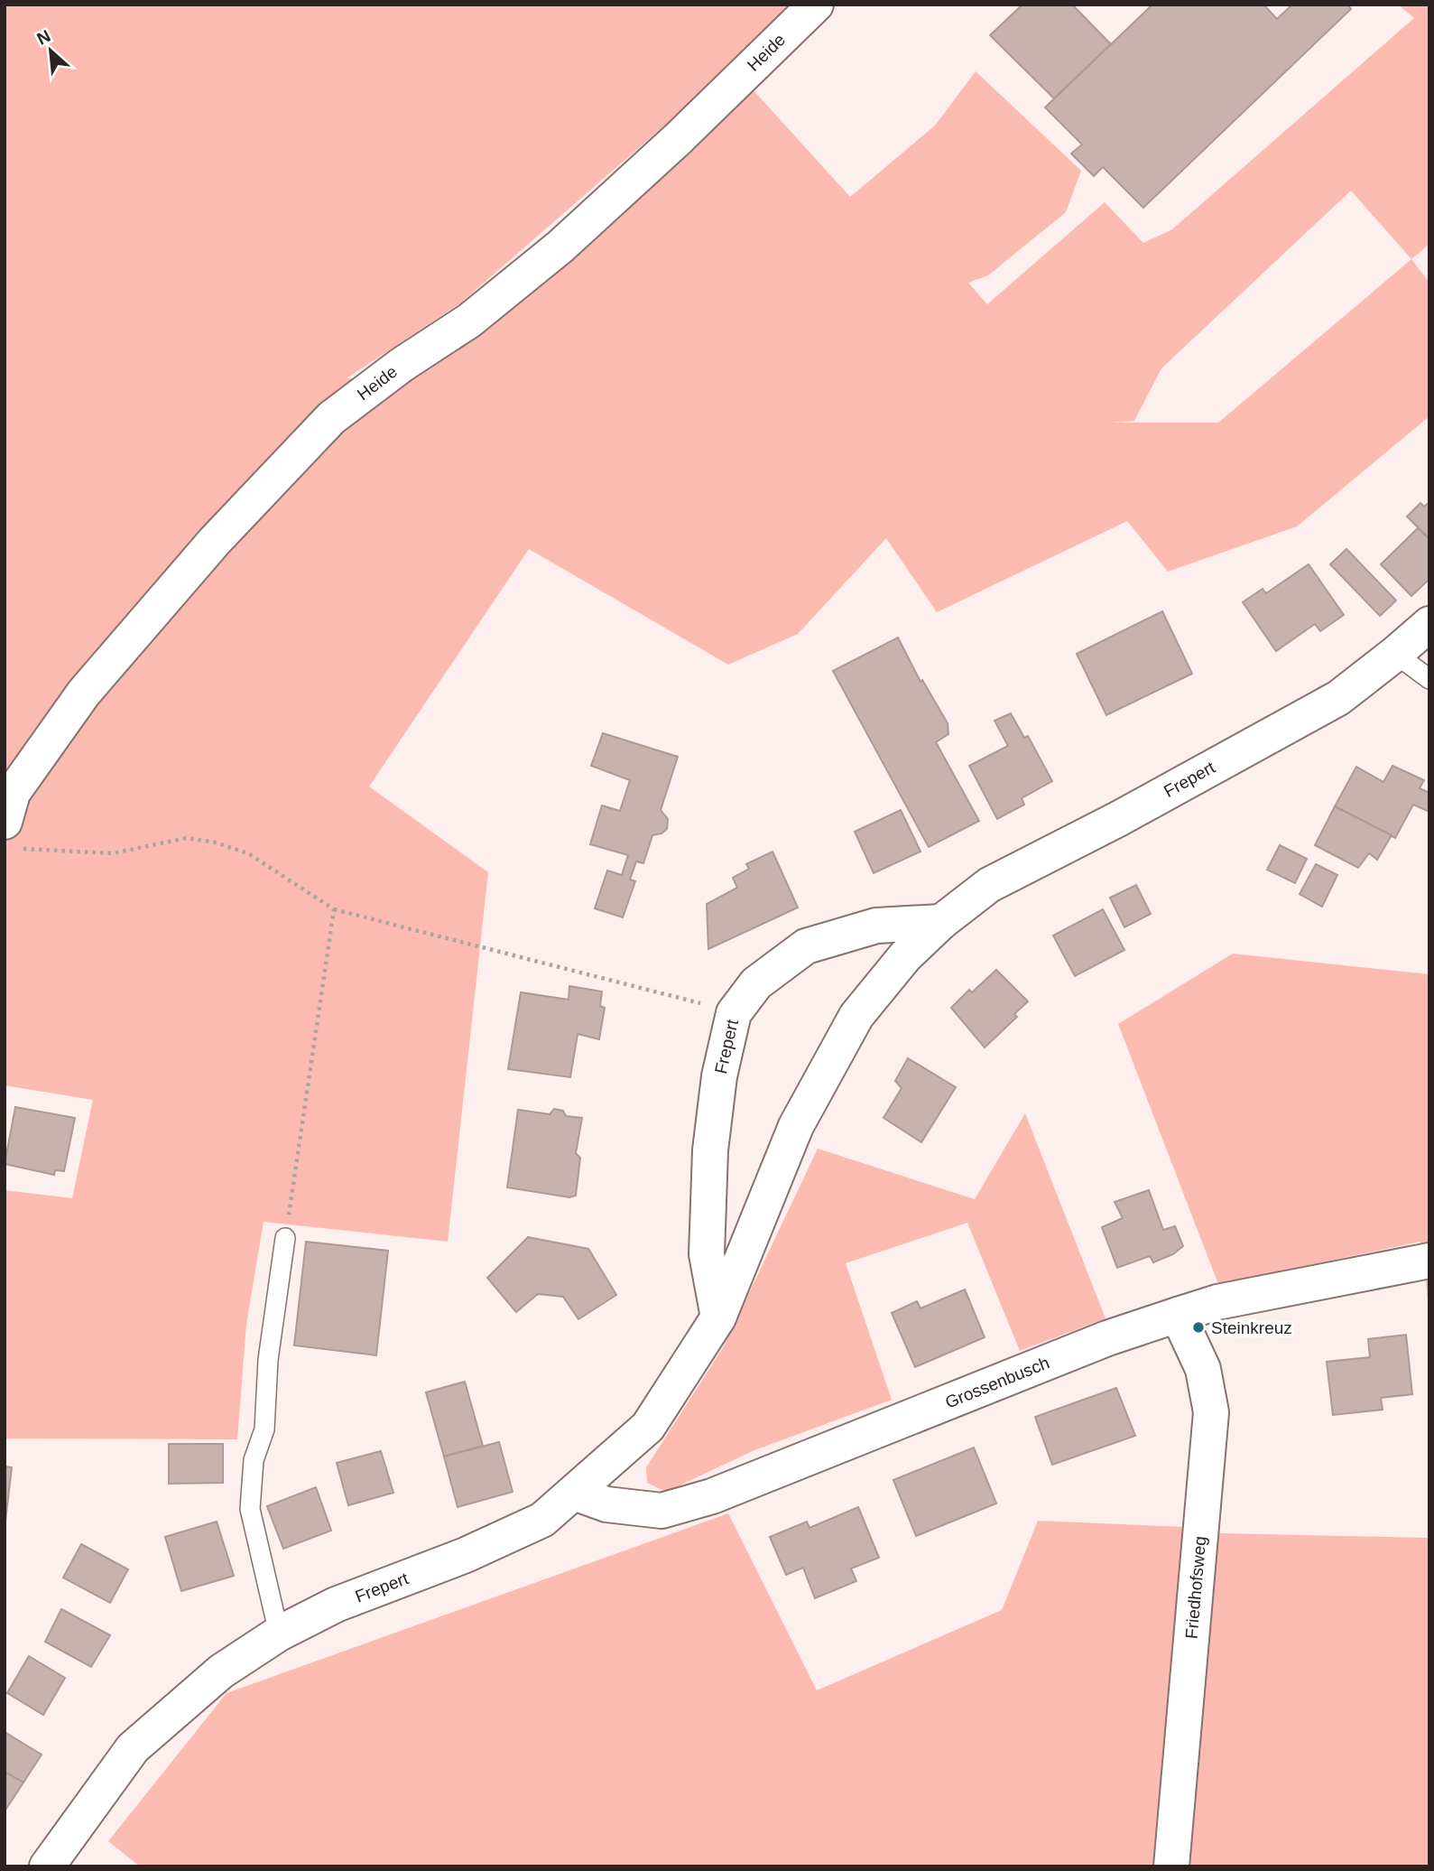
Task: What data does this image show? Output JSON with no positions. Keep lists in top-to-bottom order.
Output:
{
  "streets": {
    "street": [
      "Heide",
      "Frepert",
      "Grossenbusch",
      "Friedhofsweg"
    ]
  },
  "crossings": [
    ["Frepert", "Grossenbusch"],
    ["Grossenbusch", "Friedhofsweg"]
  ],
  "places": ["Steinkreuz"],
  "north": "top left"
}
